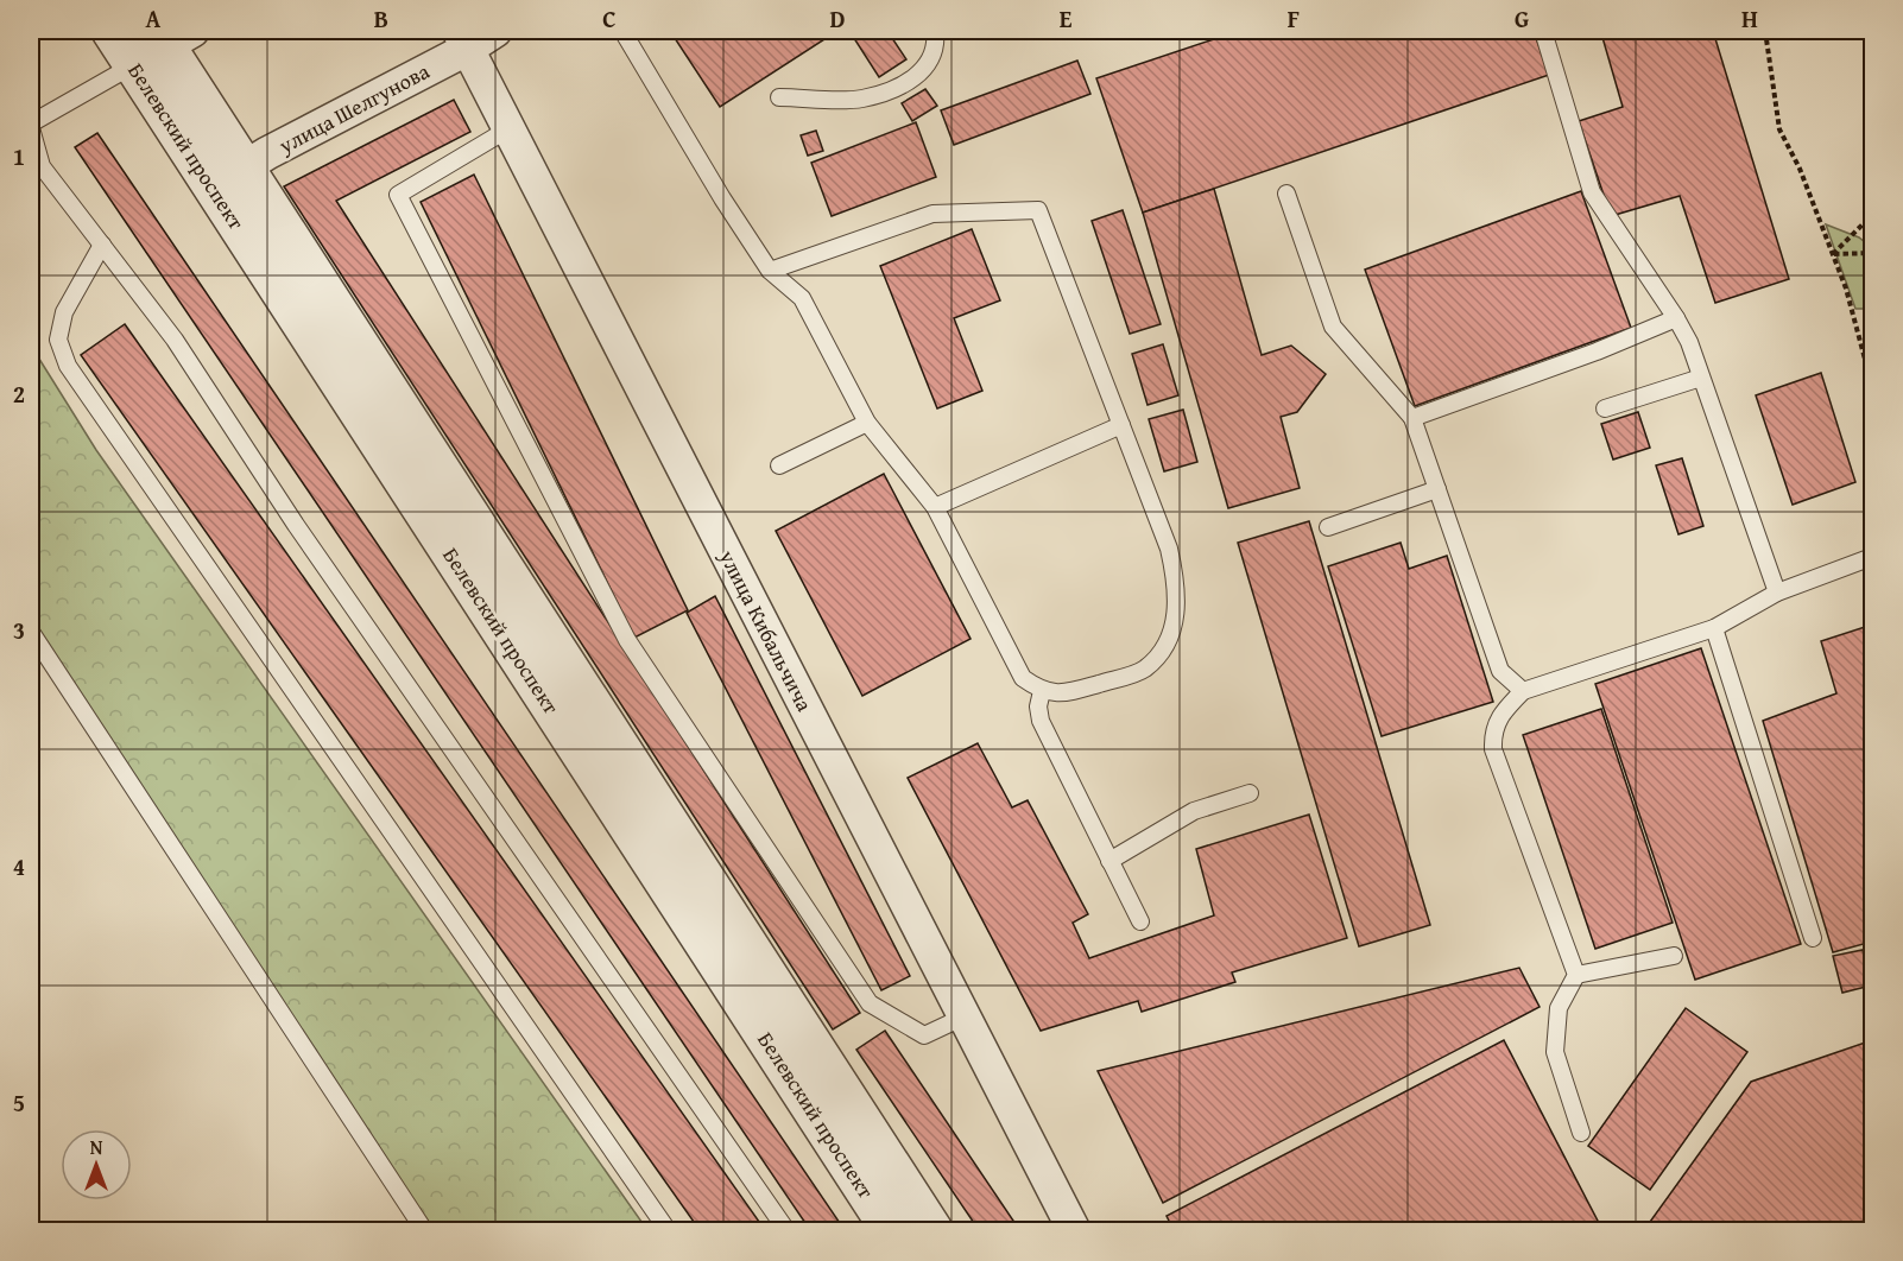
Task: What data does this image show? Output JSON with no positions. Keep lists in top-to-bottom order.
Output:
{
  "streets": {
    "street": ["улица Шелгунова", "Белевский проспект", "улица Кибальчича"]
  },
  "crossings": [
    ["улица Шелгунова", "Белевский проспект"],
    ["улица Шелгунова", "улица Кибальчича"]
  ],
  "north": "top",
  "grid": {
    "columns": [
      "A",
      "B",
      "C",
      "D",
      "E",
      "F",
      "G",
      "H"
    ],
    "rows": [
      "1",
      "2",
      "3",
      "4",
      "5"
    ]
  }
}
